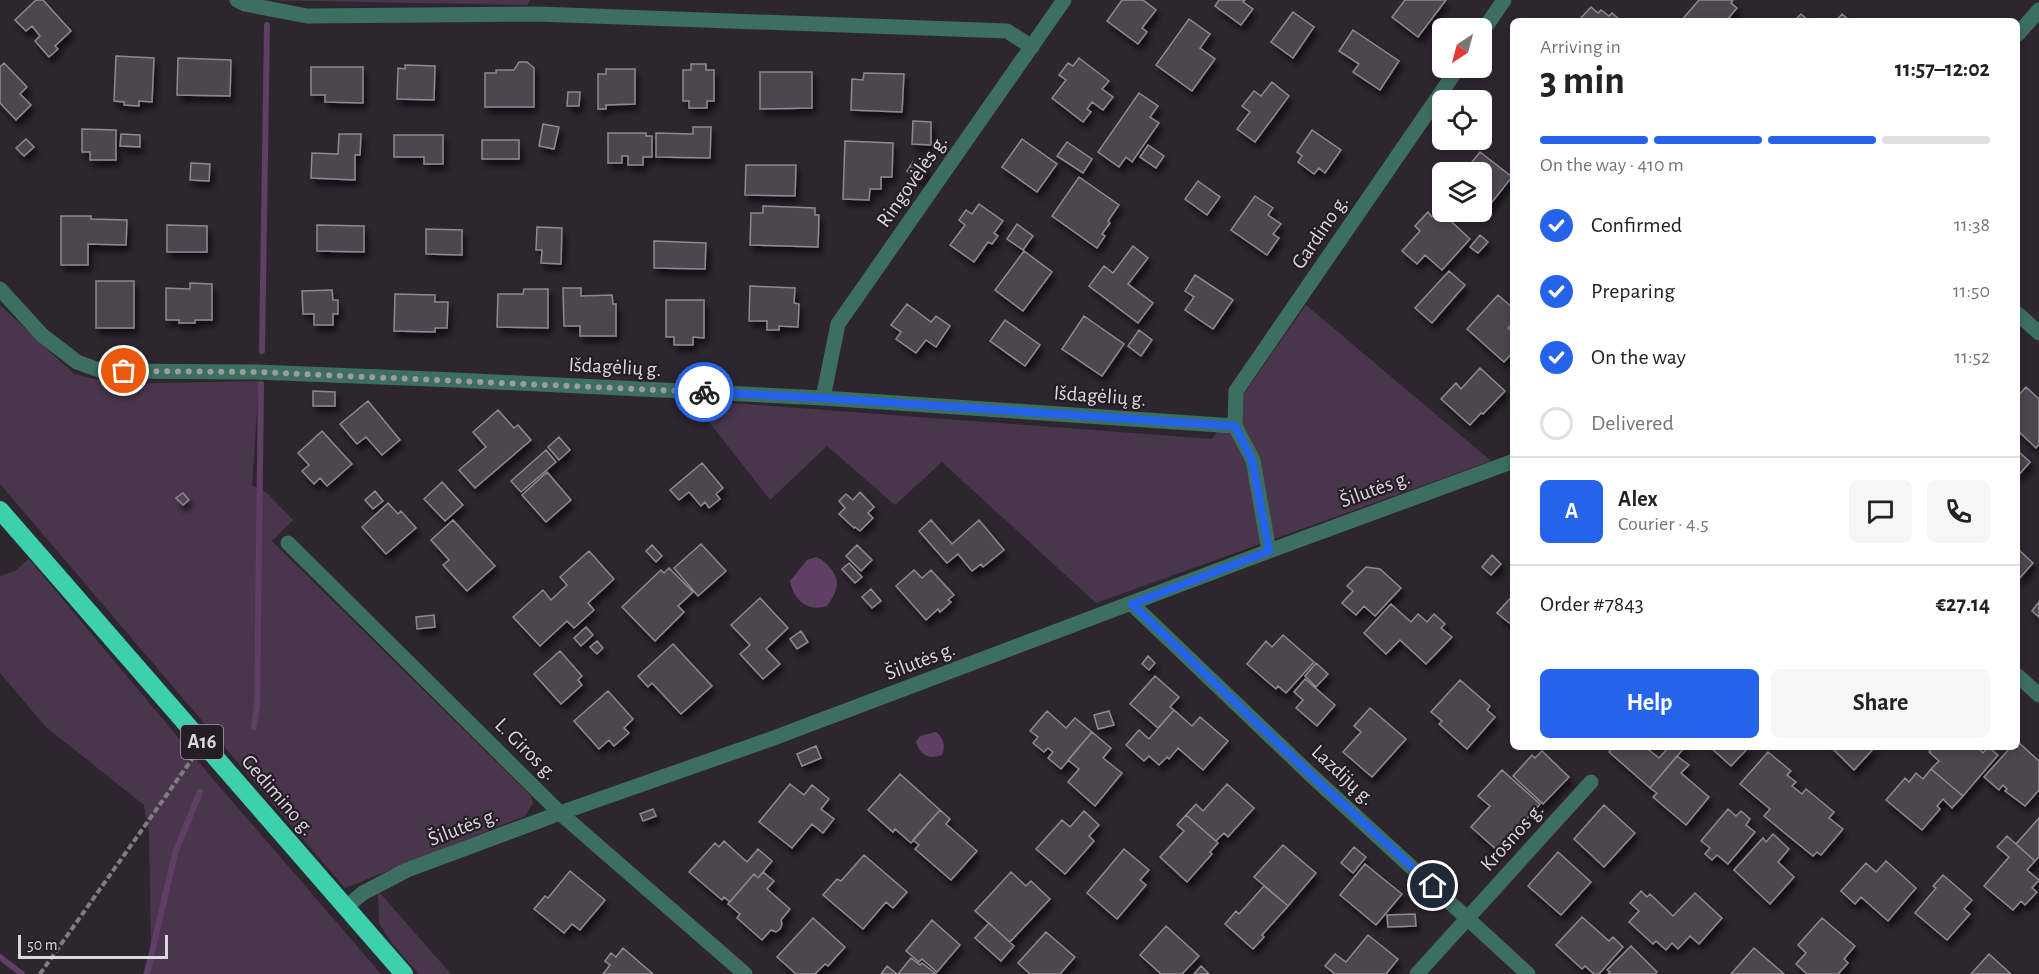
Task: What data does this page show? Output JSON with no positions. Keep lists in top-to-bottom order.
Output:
{
  "streets": {
    "highway": ["A16", "Gedimino g."],
    "street": [
      "Ringovėlės g.",
      "Gardino g.",
      "Išdagėlių g.",
      "Šilutės g.",
      "L. Giros g.",
      "Lazdijų g.",
      "Krosnos g."
    ]
  },
  "crossings": [
    ["Ringovėlės g.", "Išdagėlių g."],
    ["Gardino g.", "Išdagėlių g."],
    ["Šilutės g.", "L. Giros g."],
    ["Šilutės g.", "Lazdijų g."],
    ["Šilutės g.", "Gedimino g."],
    ["Lazdijų g.", "Krosnos g."]
  ],
  "scale_bar": "50 m",
  "north": "bottom left",
  "page": {
    "heading": ["3 min", "Arriving in", "11:57–12:02"],
    "panel": [
      "Alex",
      "Courier · 4.5",
      "Order #7843",
      "€27.14"
    ],
    "bar": "On the way · 410 m",
    "list": [
      ["Confirmed", "11:38"],
      ["Preparing", "11:50"],
      ["On the way", "11:52"],
      "Delivered"
    ],
    "round": "A",
    "buttons": ["Help", "Share"],
    "scale": "50 m"
  }
}
